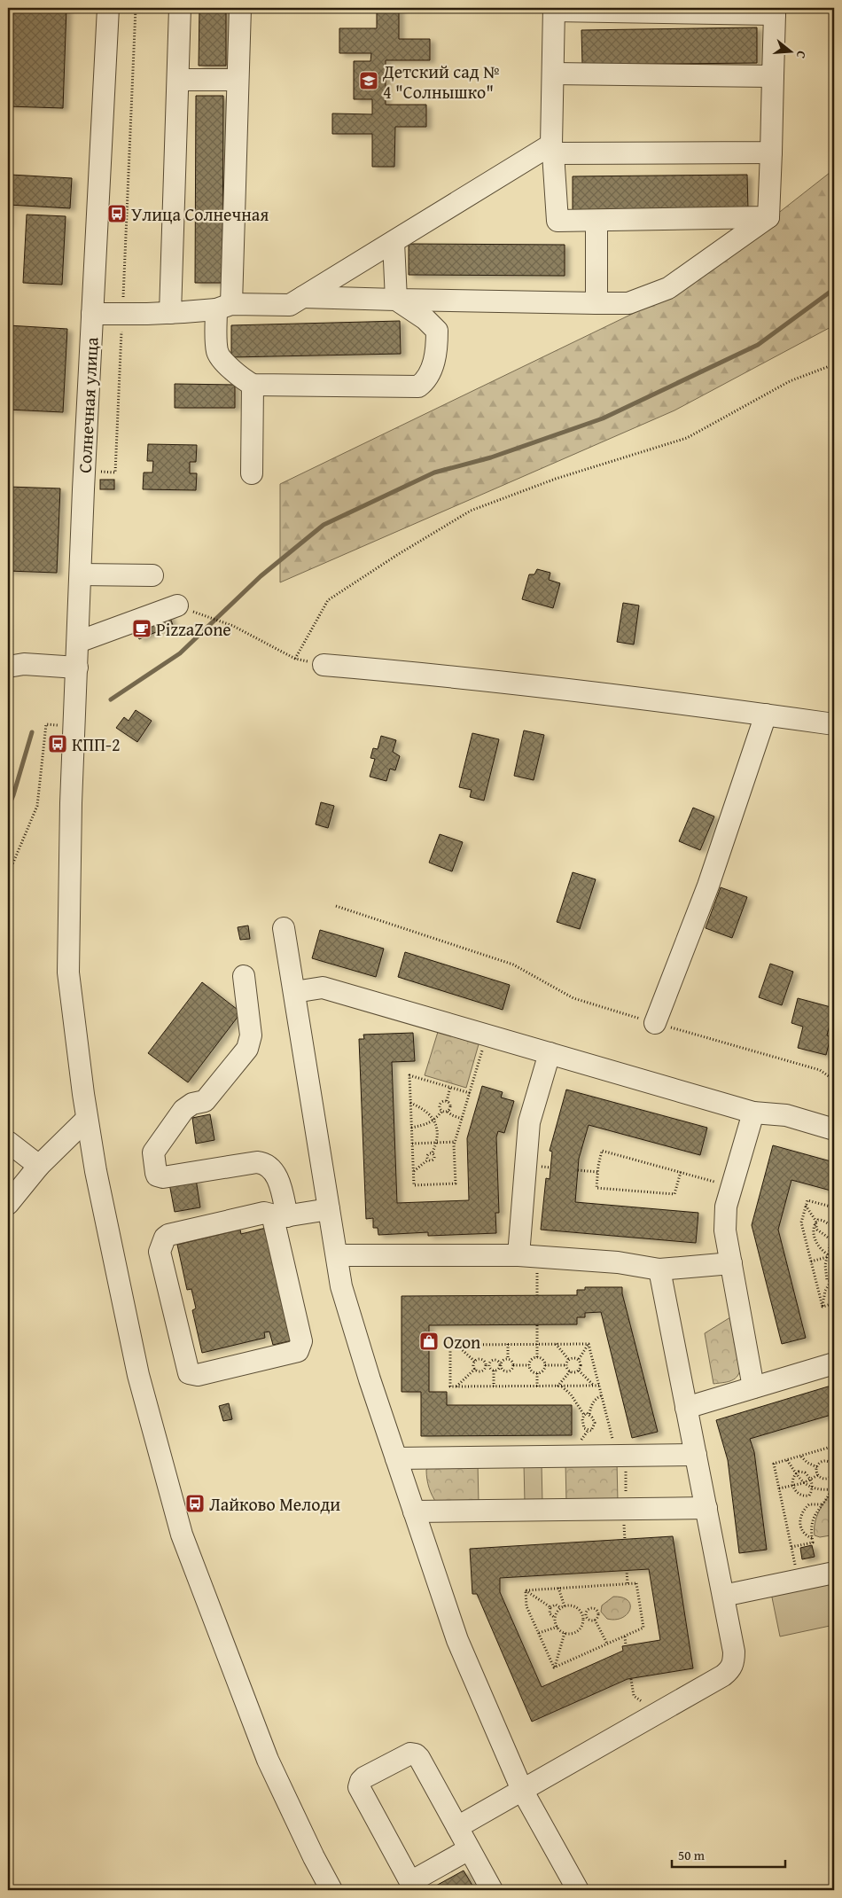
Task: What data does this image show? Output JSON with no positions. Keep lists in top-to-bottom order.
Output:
{
  "streets": {
    "street": ["Солнечная улица"]
  },
  "places": {
    "school or university": ["Детский сад № 4 \"Солнышко\""],
    "bus stop": ["Улица Солнечная", "КПП-2", "Лайково Мелоди"],
    "cafe": ["PizzaZone"],
    "shop": ["Ozon"]
  },
  "scale_bar": "50 m",
  "north": "right"
}
